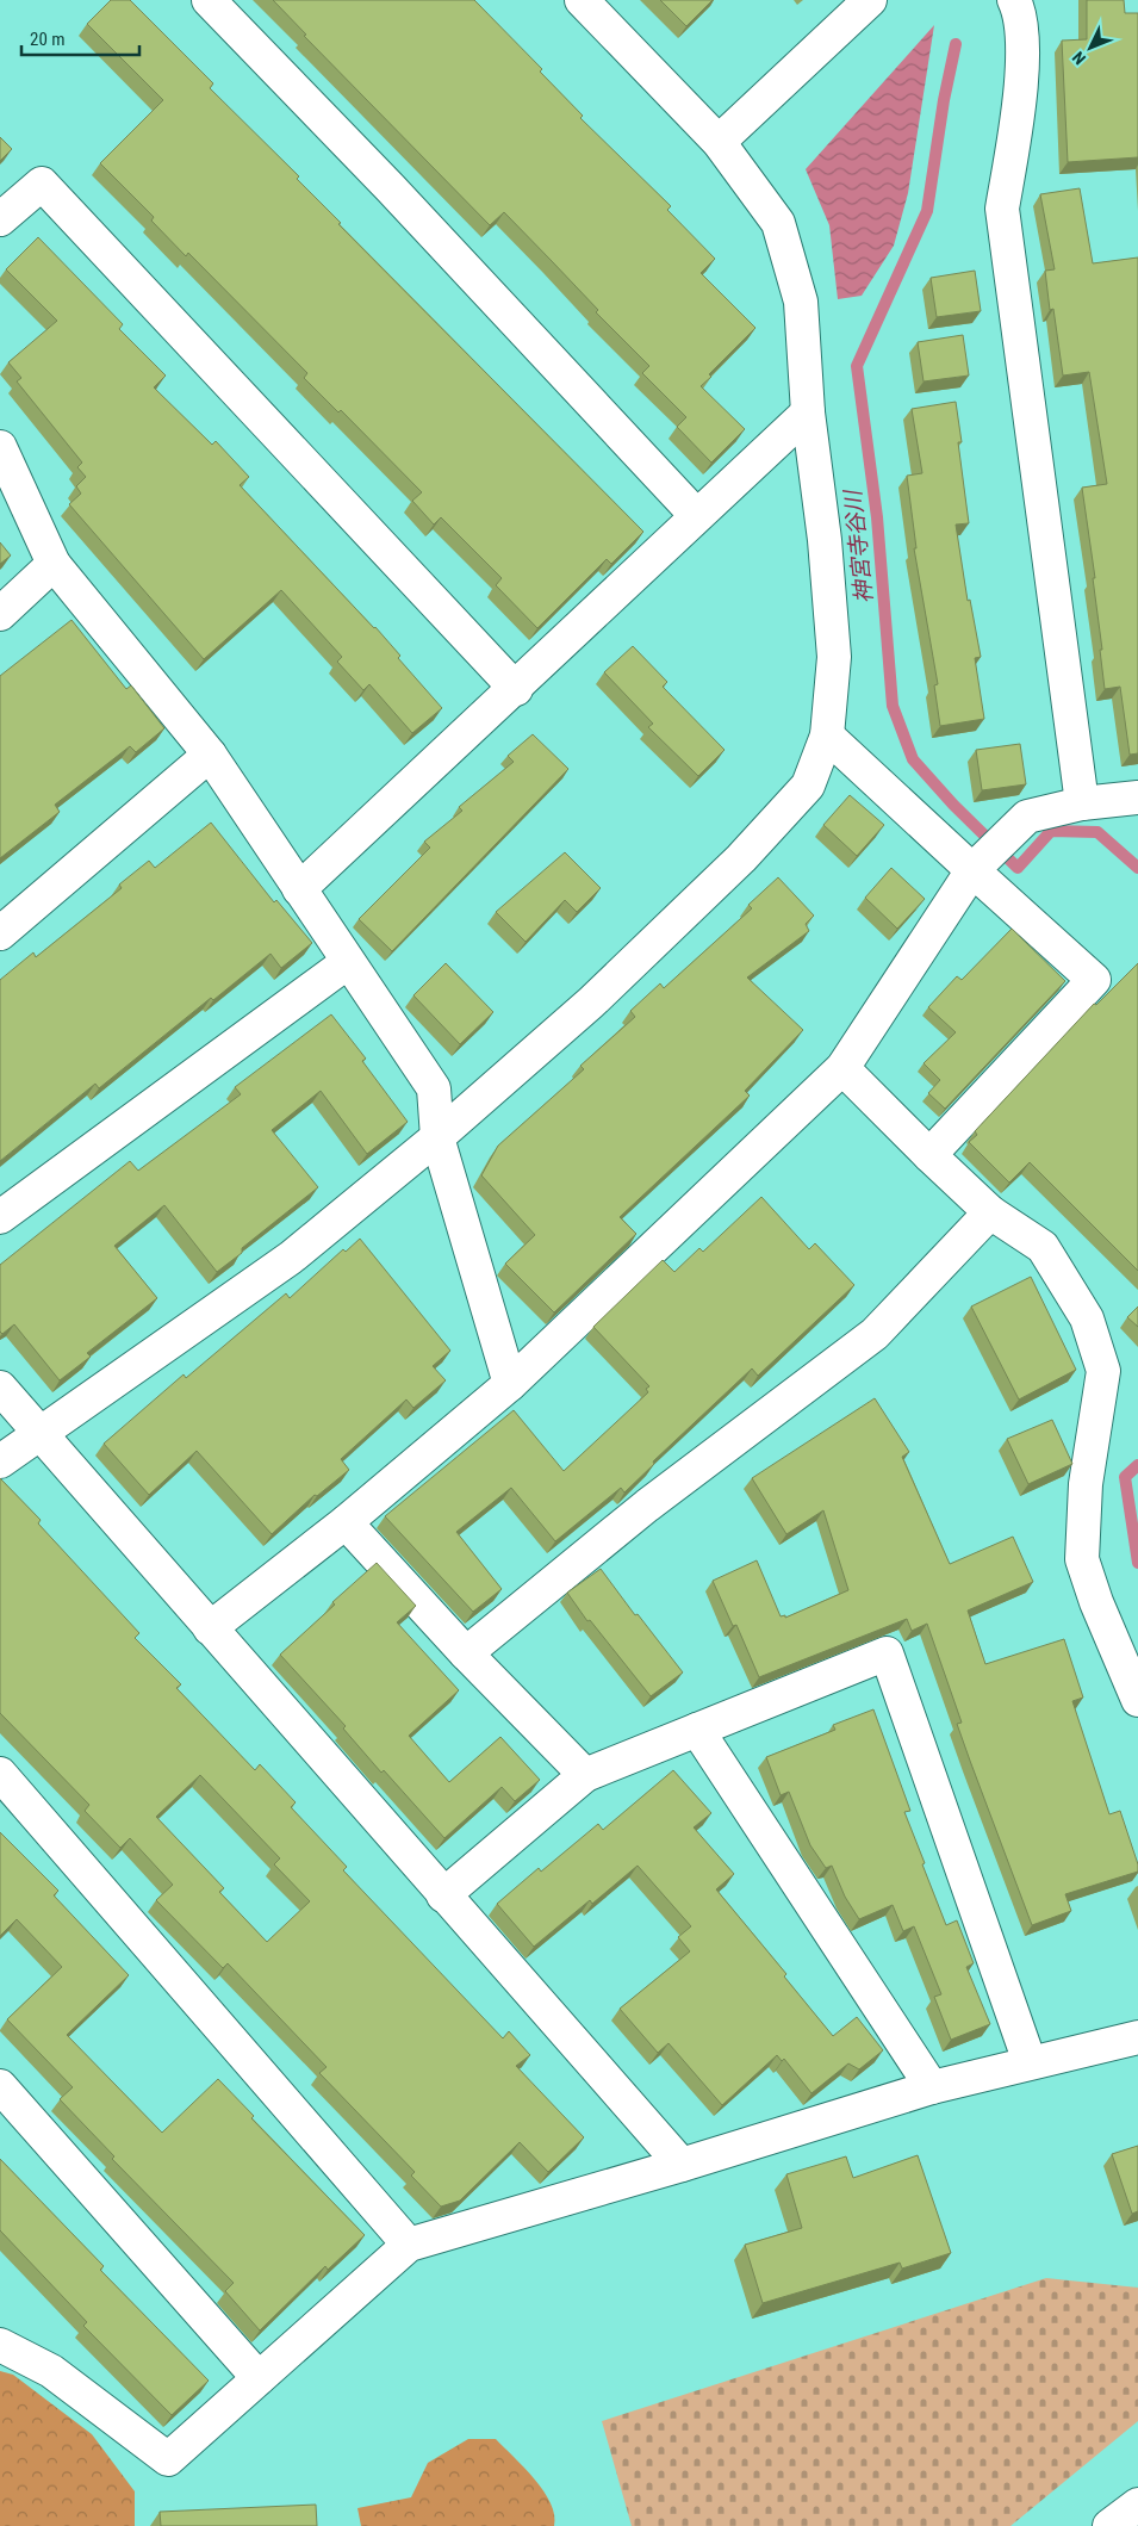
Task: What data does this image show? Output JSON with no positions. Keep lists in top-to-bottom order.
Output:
{
  "water": ["神宮寺谷川"],
  "scale_bar": "20 m",
  "north": "bottom left"
}
